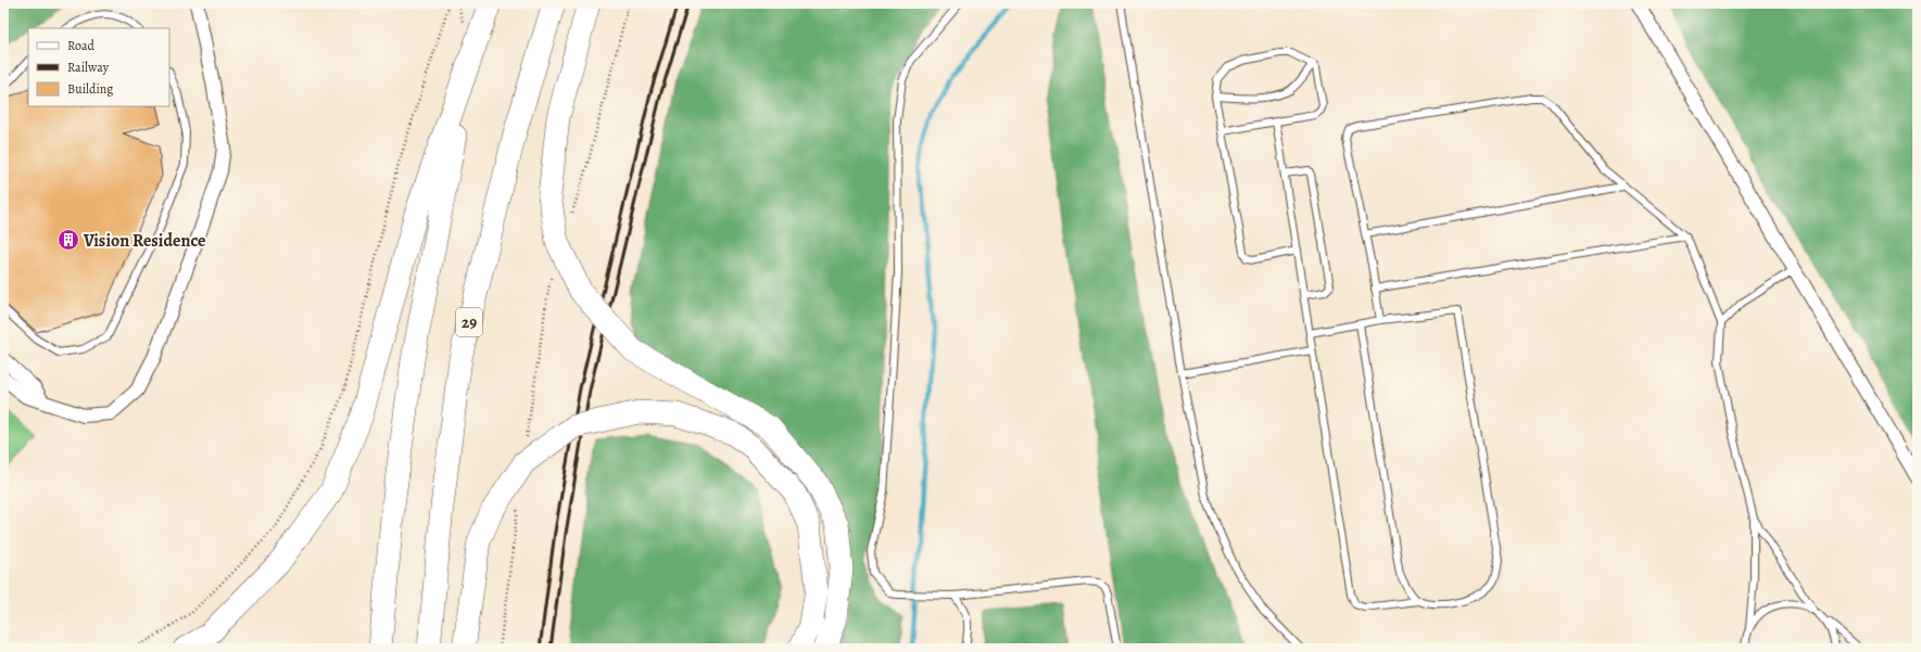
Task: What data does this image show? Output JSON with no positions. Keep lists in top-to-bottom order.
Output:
{
  "streets": {
    "highway": ["29"]
  },
  "places": {
    "building": ["Vision Residence"]
  },
  "legend": ["Road", "Railway", "Building"]
}
